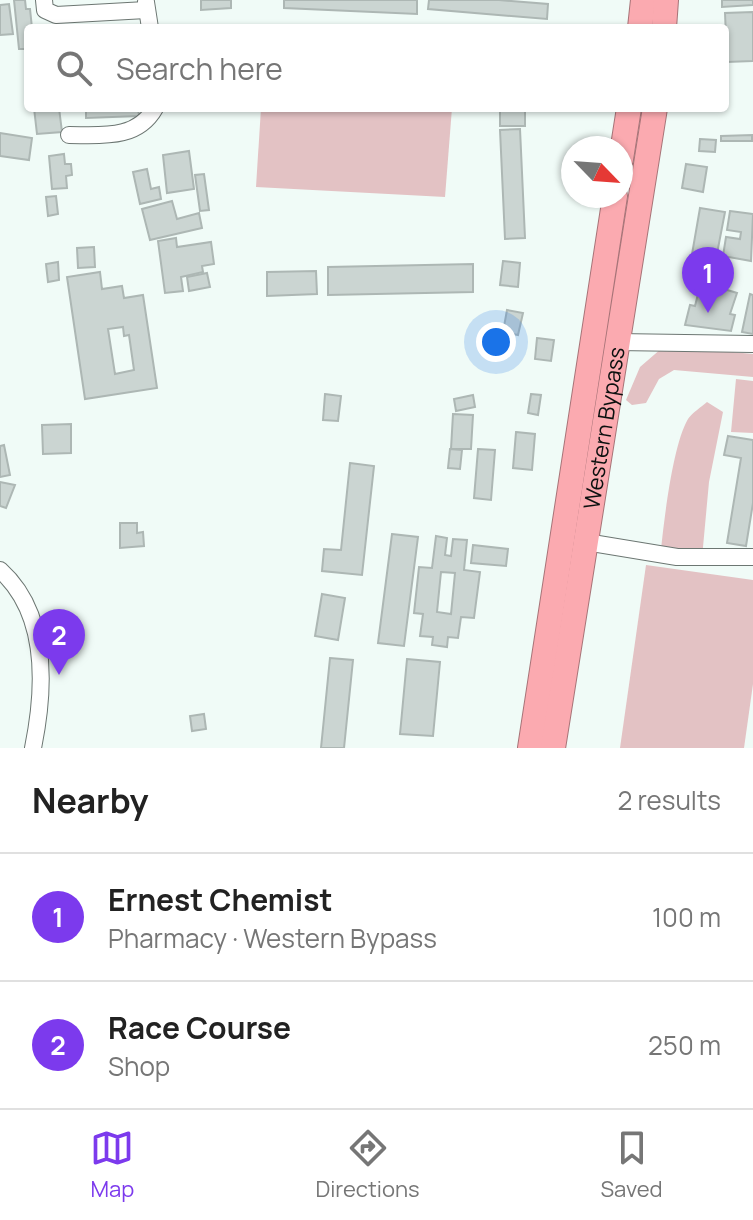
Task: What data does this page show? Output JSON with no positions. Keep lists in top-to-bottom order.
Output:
{
  "streets": {
    "highway": ["Western Bypass"]
  },
  "north": "bottom right",
  "page": {
    "search": "Search here",
    "pins": ["1", "2"],
    "heading": ["Nearby", "2 results"],
    "list": [
      {
        "mark": "1",
        "name": "Ernest Chemist",
        "note": "Pharmacy · Western Bypass",
        "value": "100 m"
      },
      {
        "mark": "2",
        "name": "Race Course",
        "note": "Shop",
        "value": "250 m"
      }
    ],
    "nav": ["Map", "Directions", "Saved"]
  }
}
